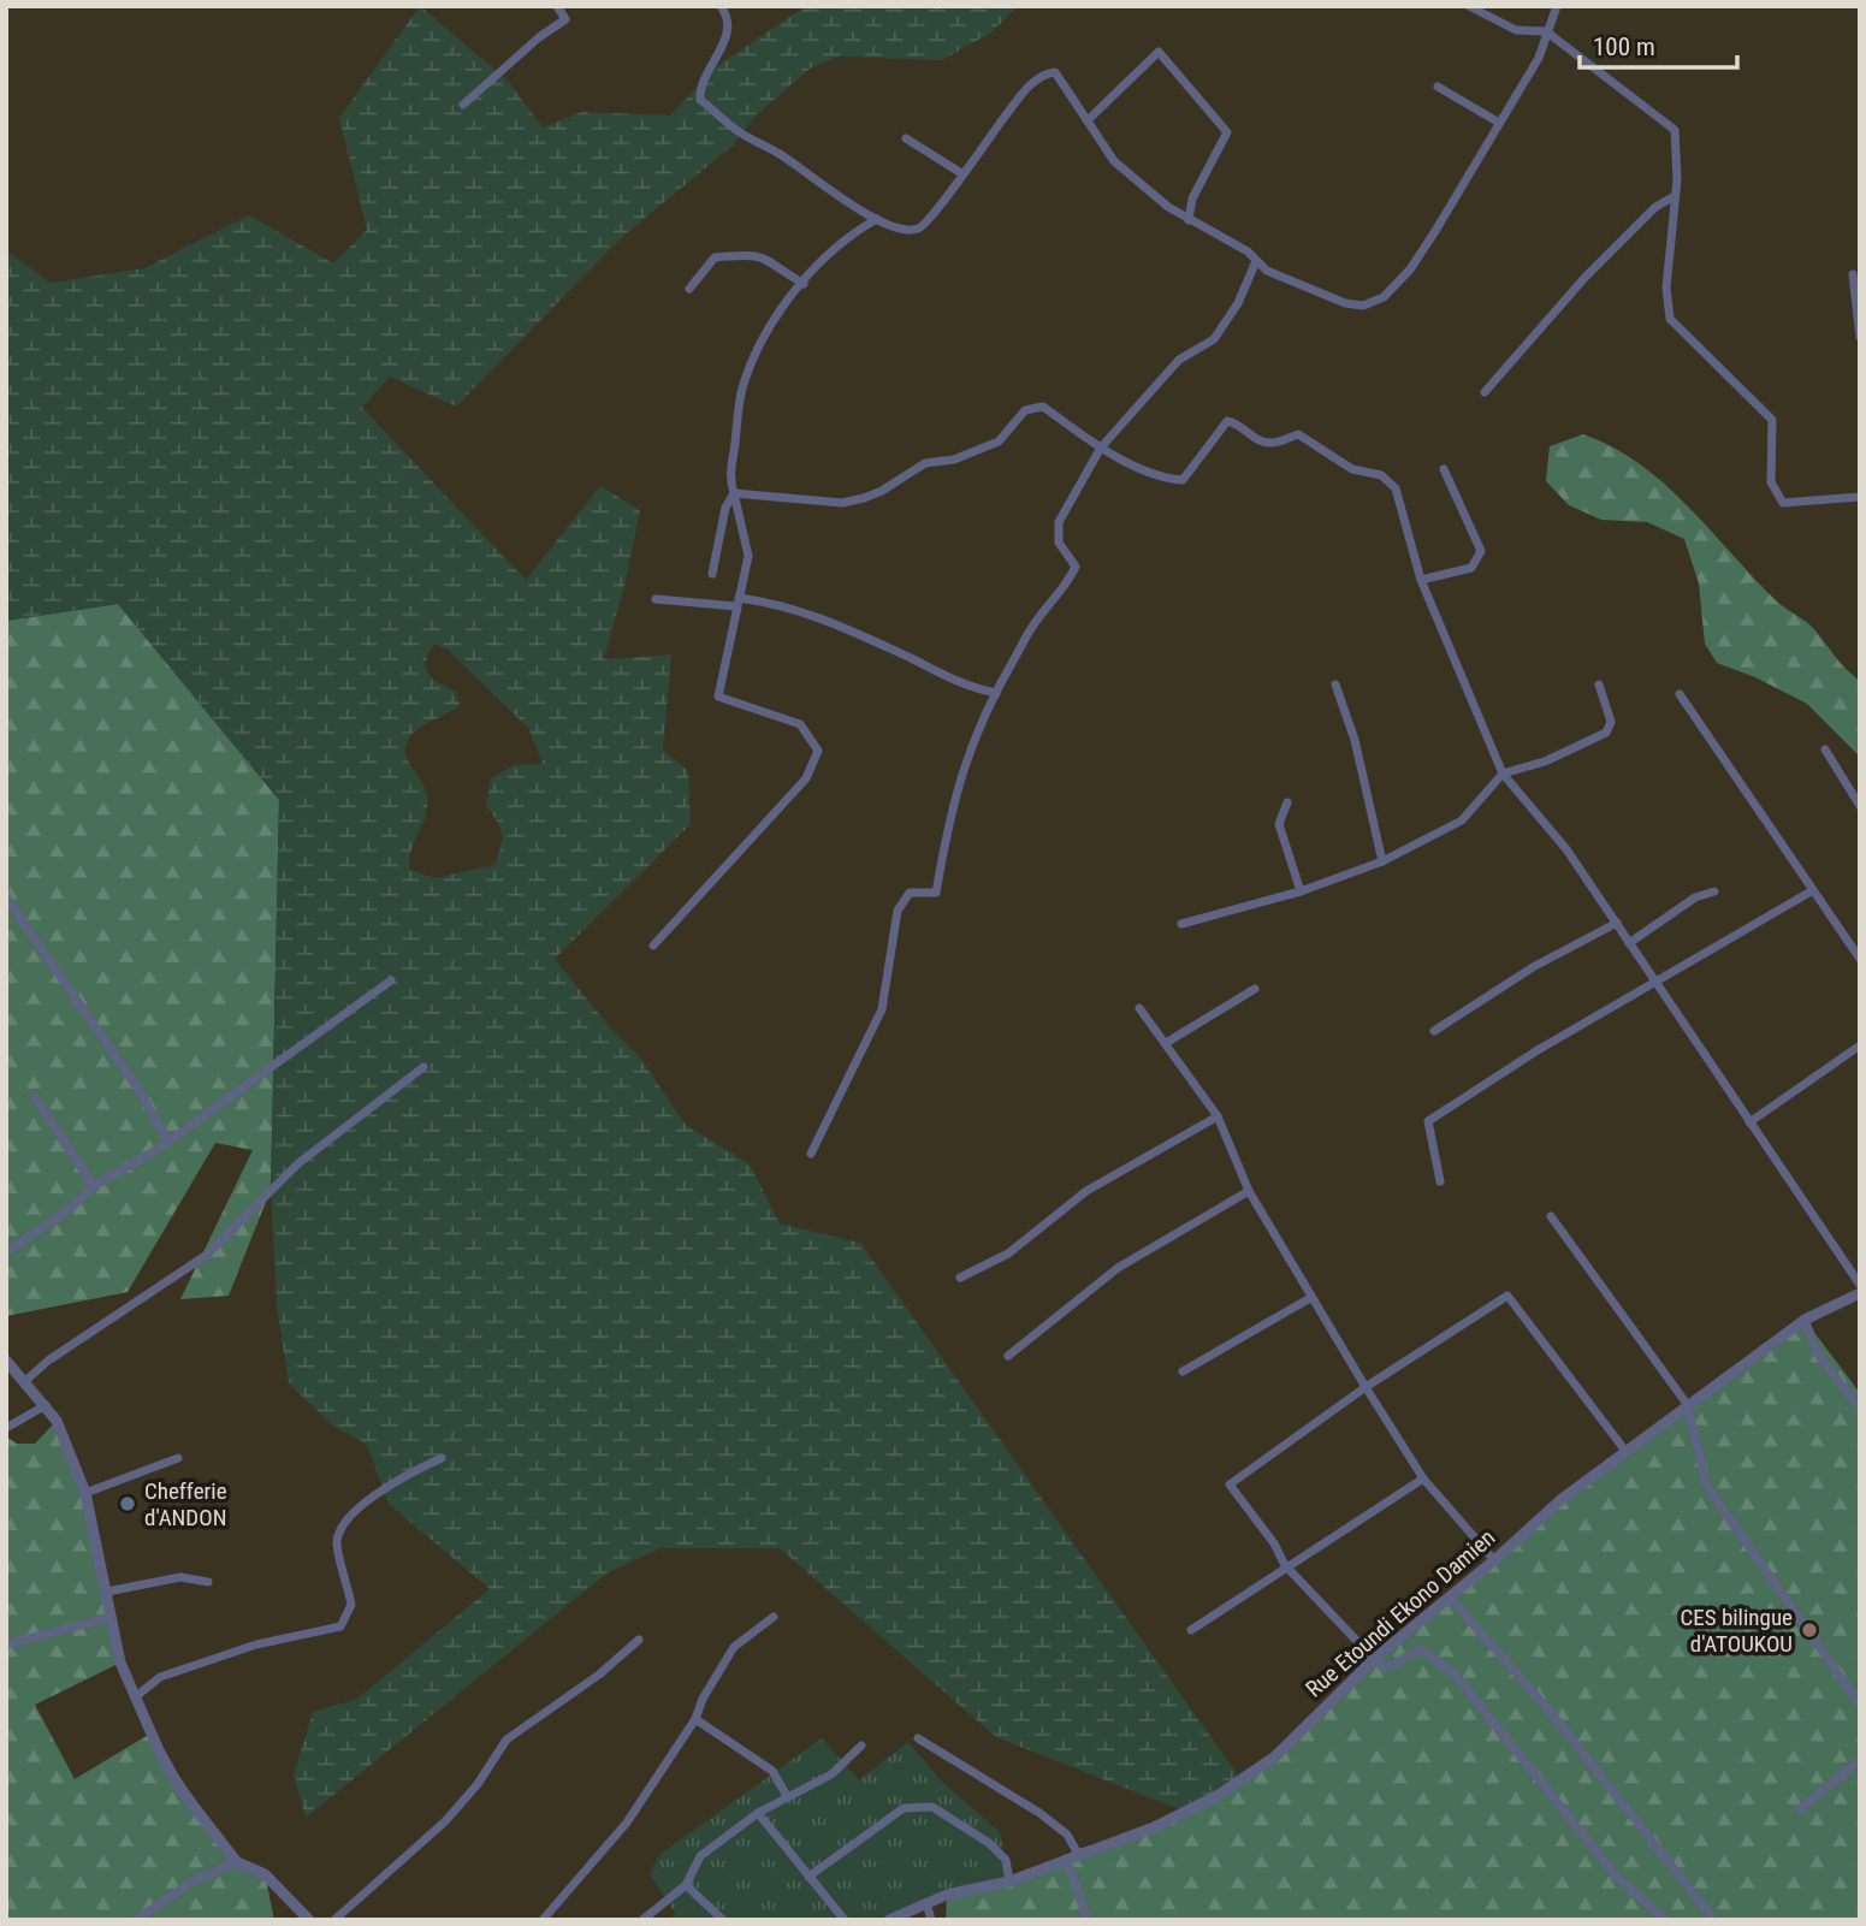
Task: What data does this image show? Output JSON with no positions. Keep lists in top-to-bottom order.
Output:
{
  "streets": {
    "street": ["Rue Etoundi Ekono Damien"]
  },
  "places": ["Chefferie d'ANDON", "CES bilingue d'ATOUKOU"],
  "scale_bar": "100 m"
}
